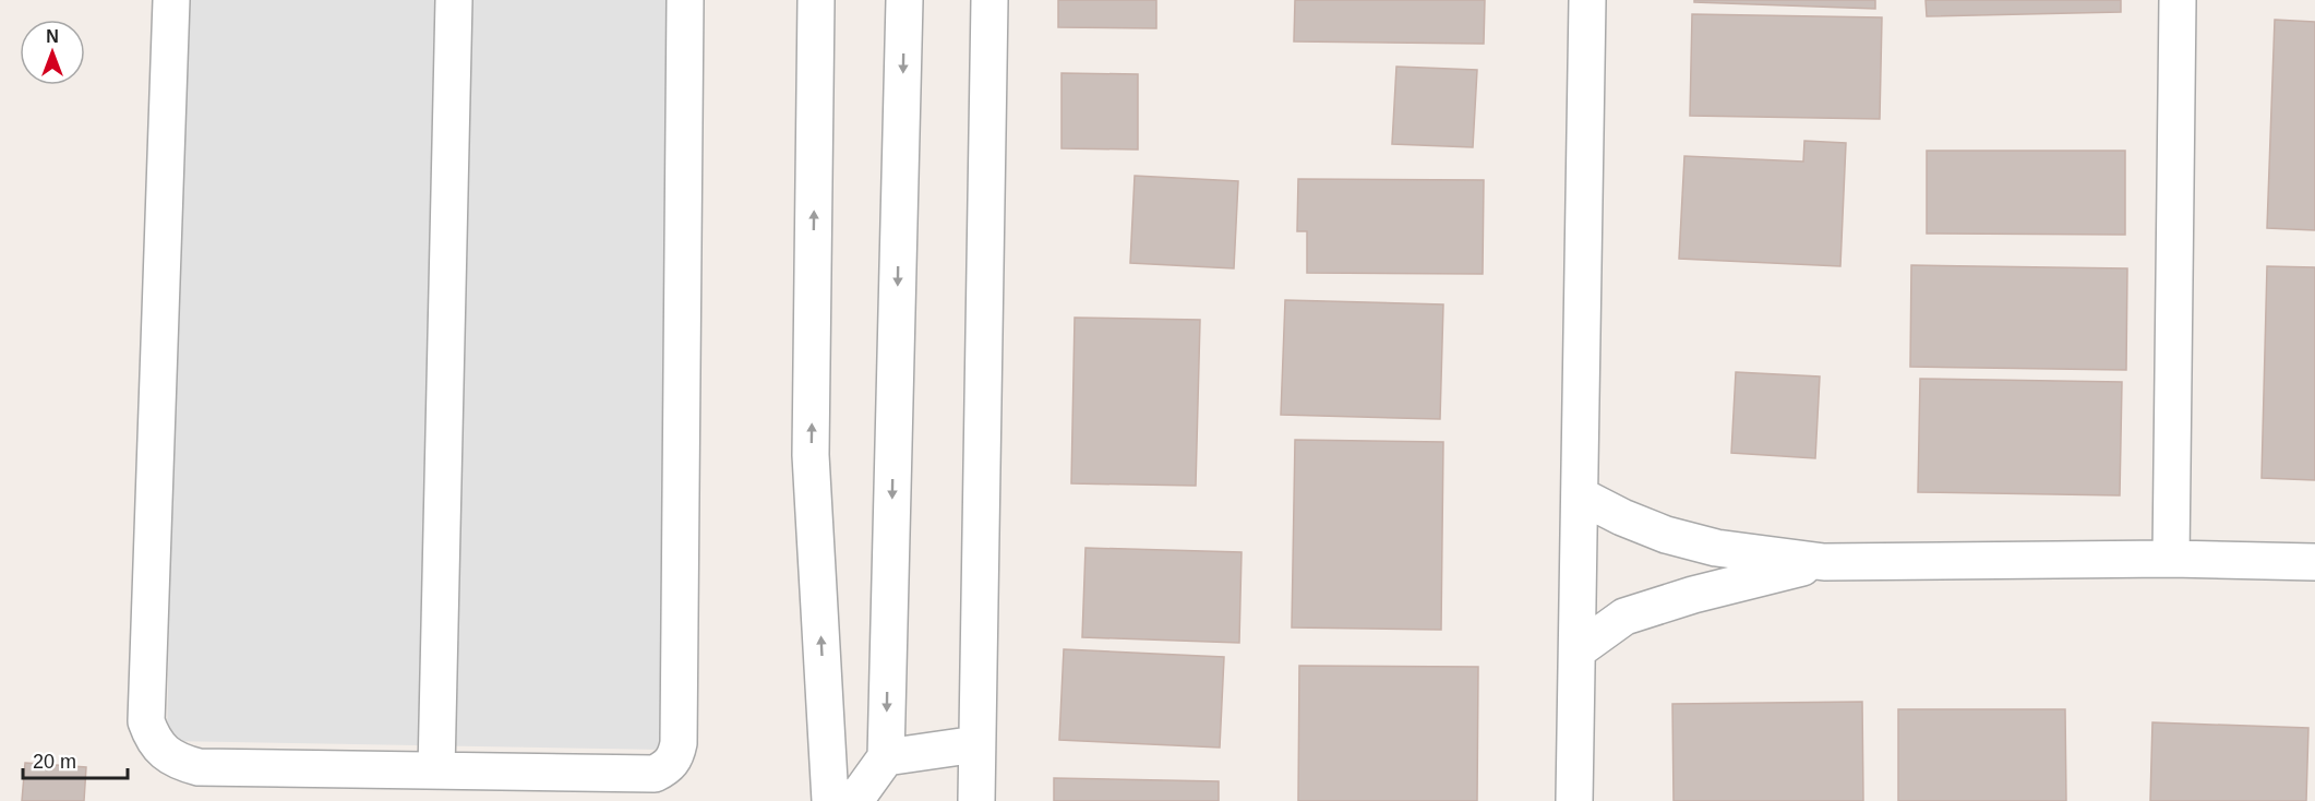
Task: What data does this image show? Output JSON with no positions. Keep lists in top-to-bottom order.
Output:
{
  "scale_bar": "20 m",
  "north": "top"
}
